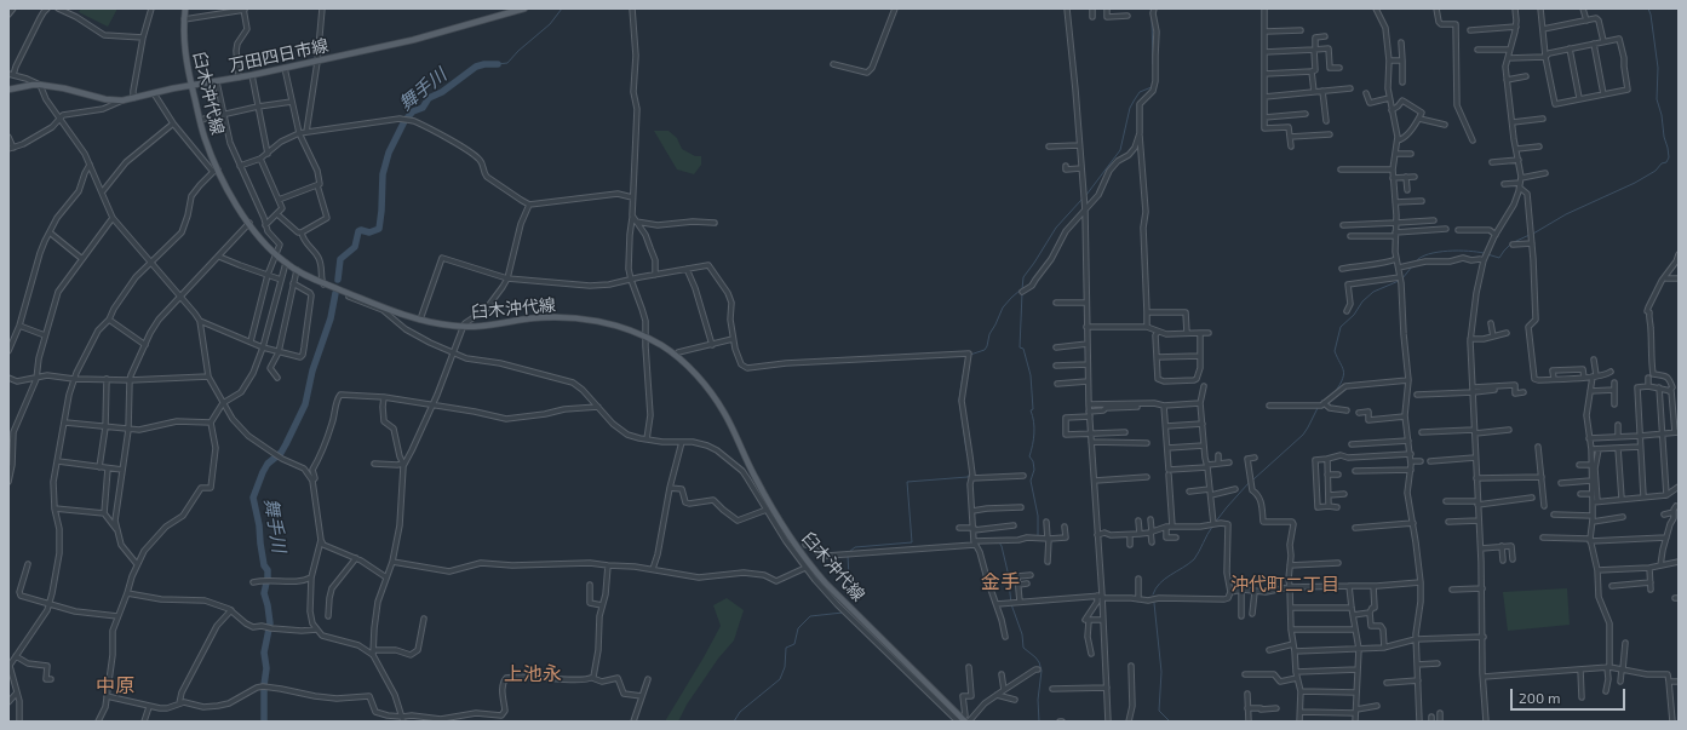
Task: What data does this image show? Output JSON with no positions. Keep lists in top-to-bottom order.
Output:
{
  "streets": {
    "main road": ["万田四日市線", "臼木沖代線"]
  },
  "crossings": [
    ["万田四日市線", "臼木沖代線"]
  ],
  "districts": [
    "金手",
    "沖代町二丁目",
    "上池永",
    "中原"
  ],
  "water": ["舞手川"],
  "scale_bar": "200 m"
}
